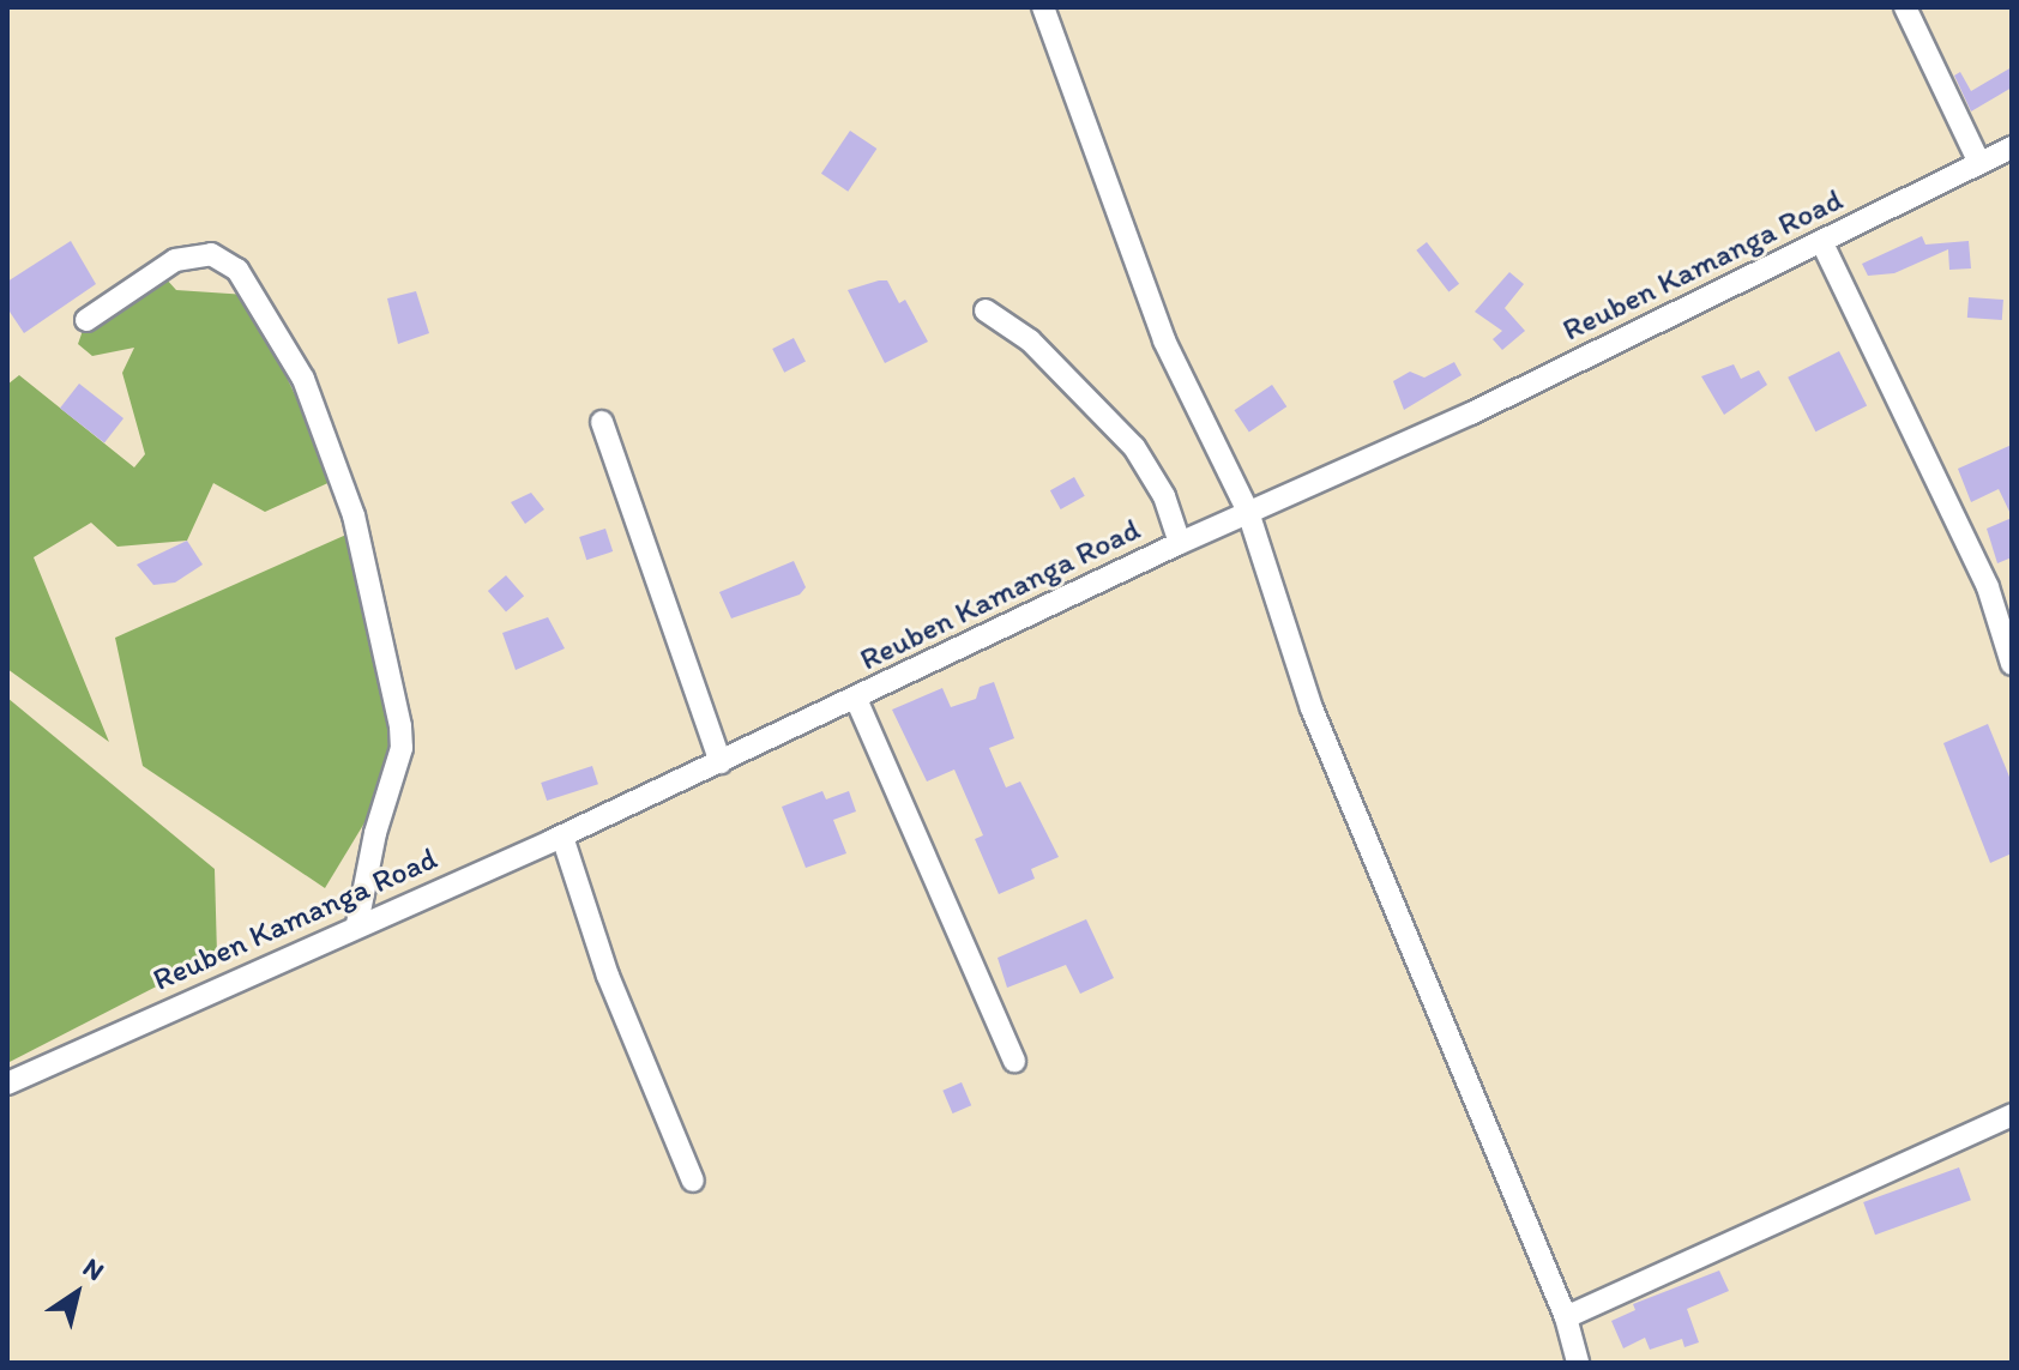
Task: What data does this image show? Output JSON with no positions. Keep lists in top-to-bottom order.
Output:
{
  "streets": {
    "street": ["Reuben Kamanga Road"]
  },
  "north": "top right"
}
